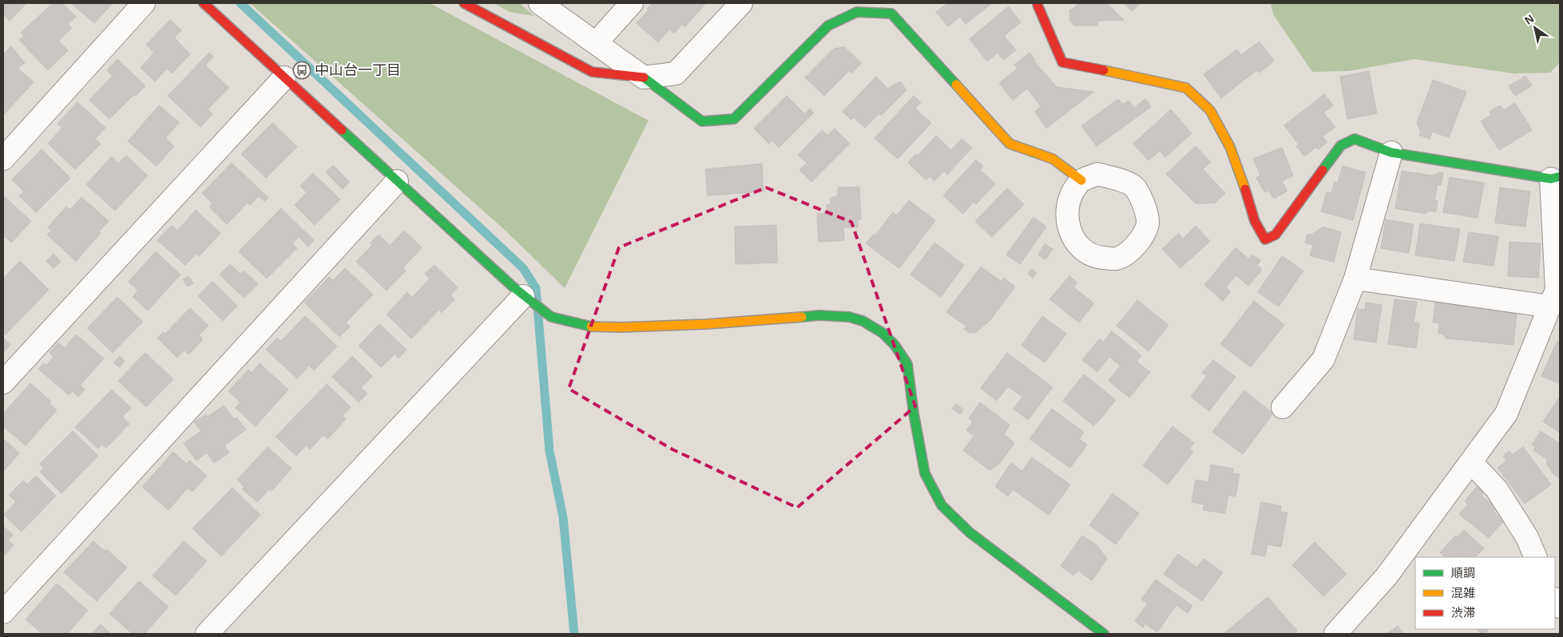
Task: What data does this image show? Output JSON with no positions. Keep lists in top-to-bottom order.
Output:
{
  "places": {
    "bus stop": ["中山台一丁目"]
  },
  "legend": ["順調", "混雑", "渋滞"],
  "north": "top left"
}
